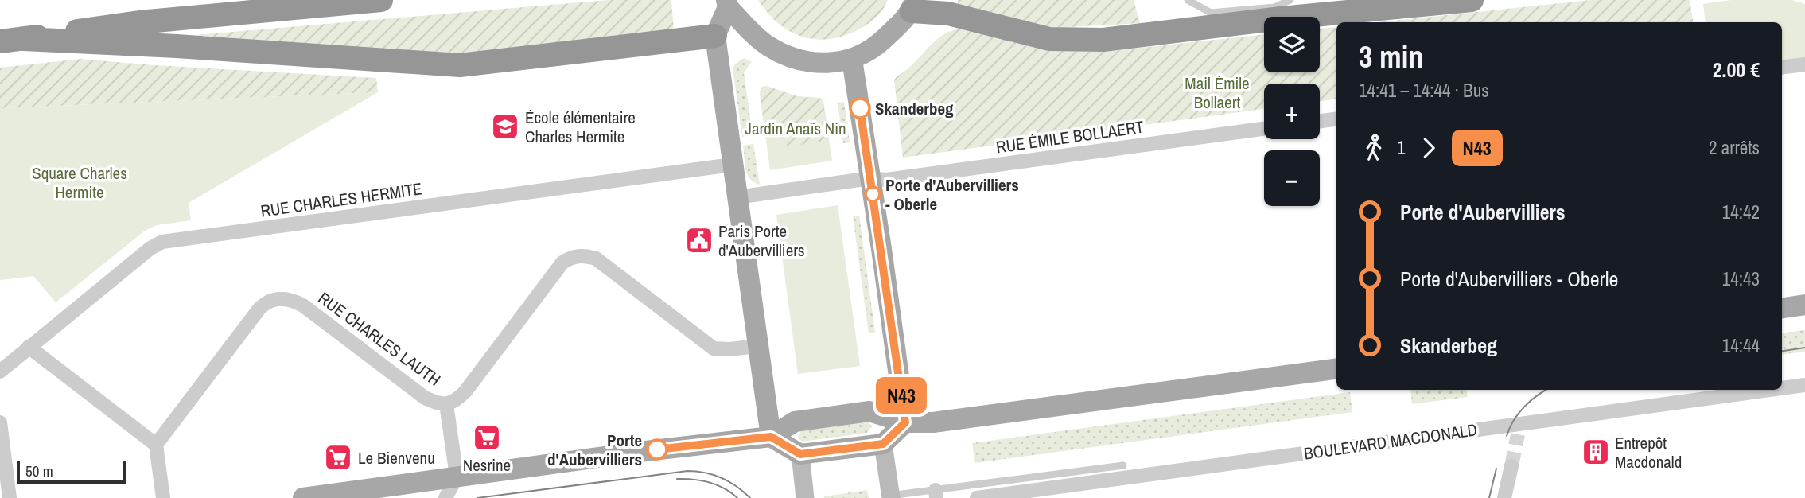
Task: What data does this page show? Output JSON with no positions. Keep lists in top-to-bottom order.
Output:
{
  "streets": {
    "street": [
      "RUE ÉMILE BOLLAERT",
      "RUE CHARLES HERMITE",
      "RUE CHARLES LAUTH",
      "BOULEVARD MACDONALD"
    ]
  },
  "parks": ["Mail Émile Bollaert", "Jardin Anaïs Nin", "Square Charles Hermite"],
  "places": {
    "other": ["Skanderbeg", "Porte d'Aubervilliers - Oberle", "Porte d'Aubervilliers"],
    "school or university": ["École élémentaire Charles Hermite"],
    "public building": ["Paris Porte d'Aubervilliers"],
    "supermarket": ["Nesrine", "Le Bienvenu"],
    "building": ["Entrepôt Macdonald"]
  },
  "lines": ["bus line N43"],
  "scale_bar": "50 m",
  "page": {
    "on_map": "N43",
    "map_buttons": ["+", "−"],
    "heading": ["3 min", "14:41 – 14:44 · Bus", "2.00 €"],
    "legs": ["1", "N43", "2 arrêts"],
    "list": [
      {
        "name": "Porte d'Aubervilliers",
        "value": "14:42"
      },
      {
        "name": "Porte d'Aubervilliers - Oberle",
        "value": "14:43"
      },
      {
        "name": "Skanderbeg",
        "value": "14:44"
      }
    ],
    "scale": "50 m"
  }
}
